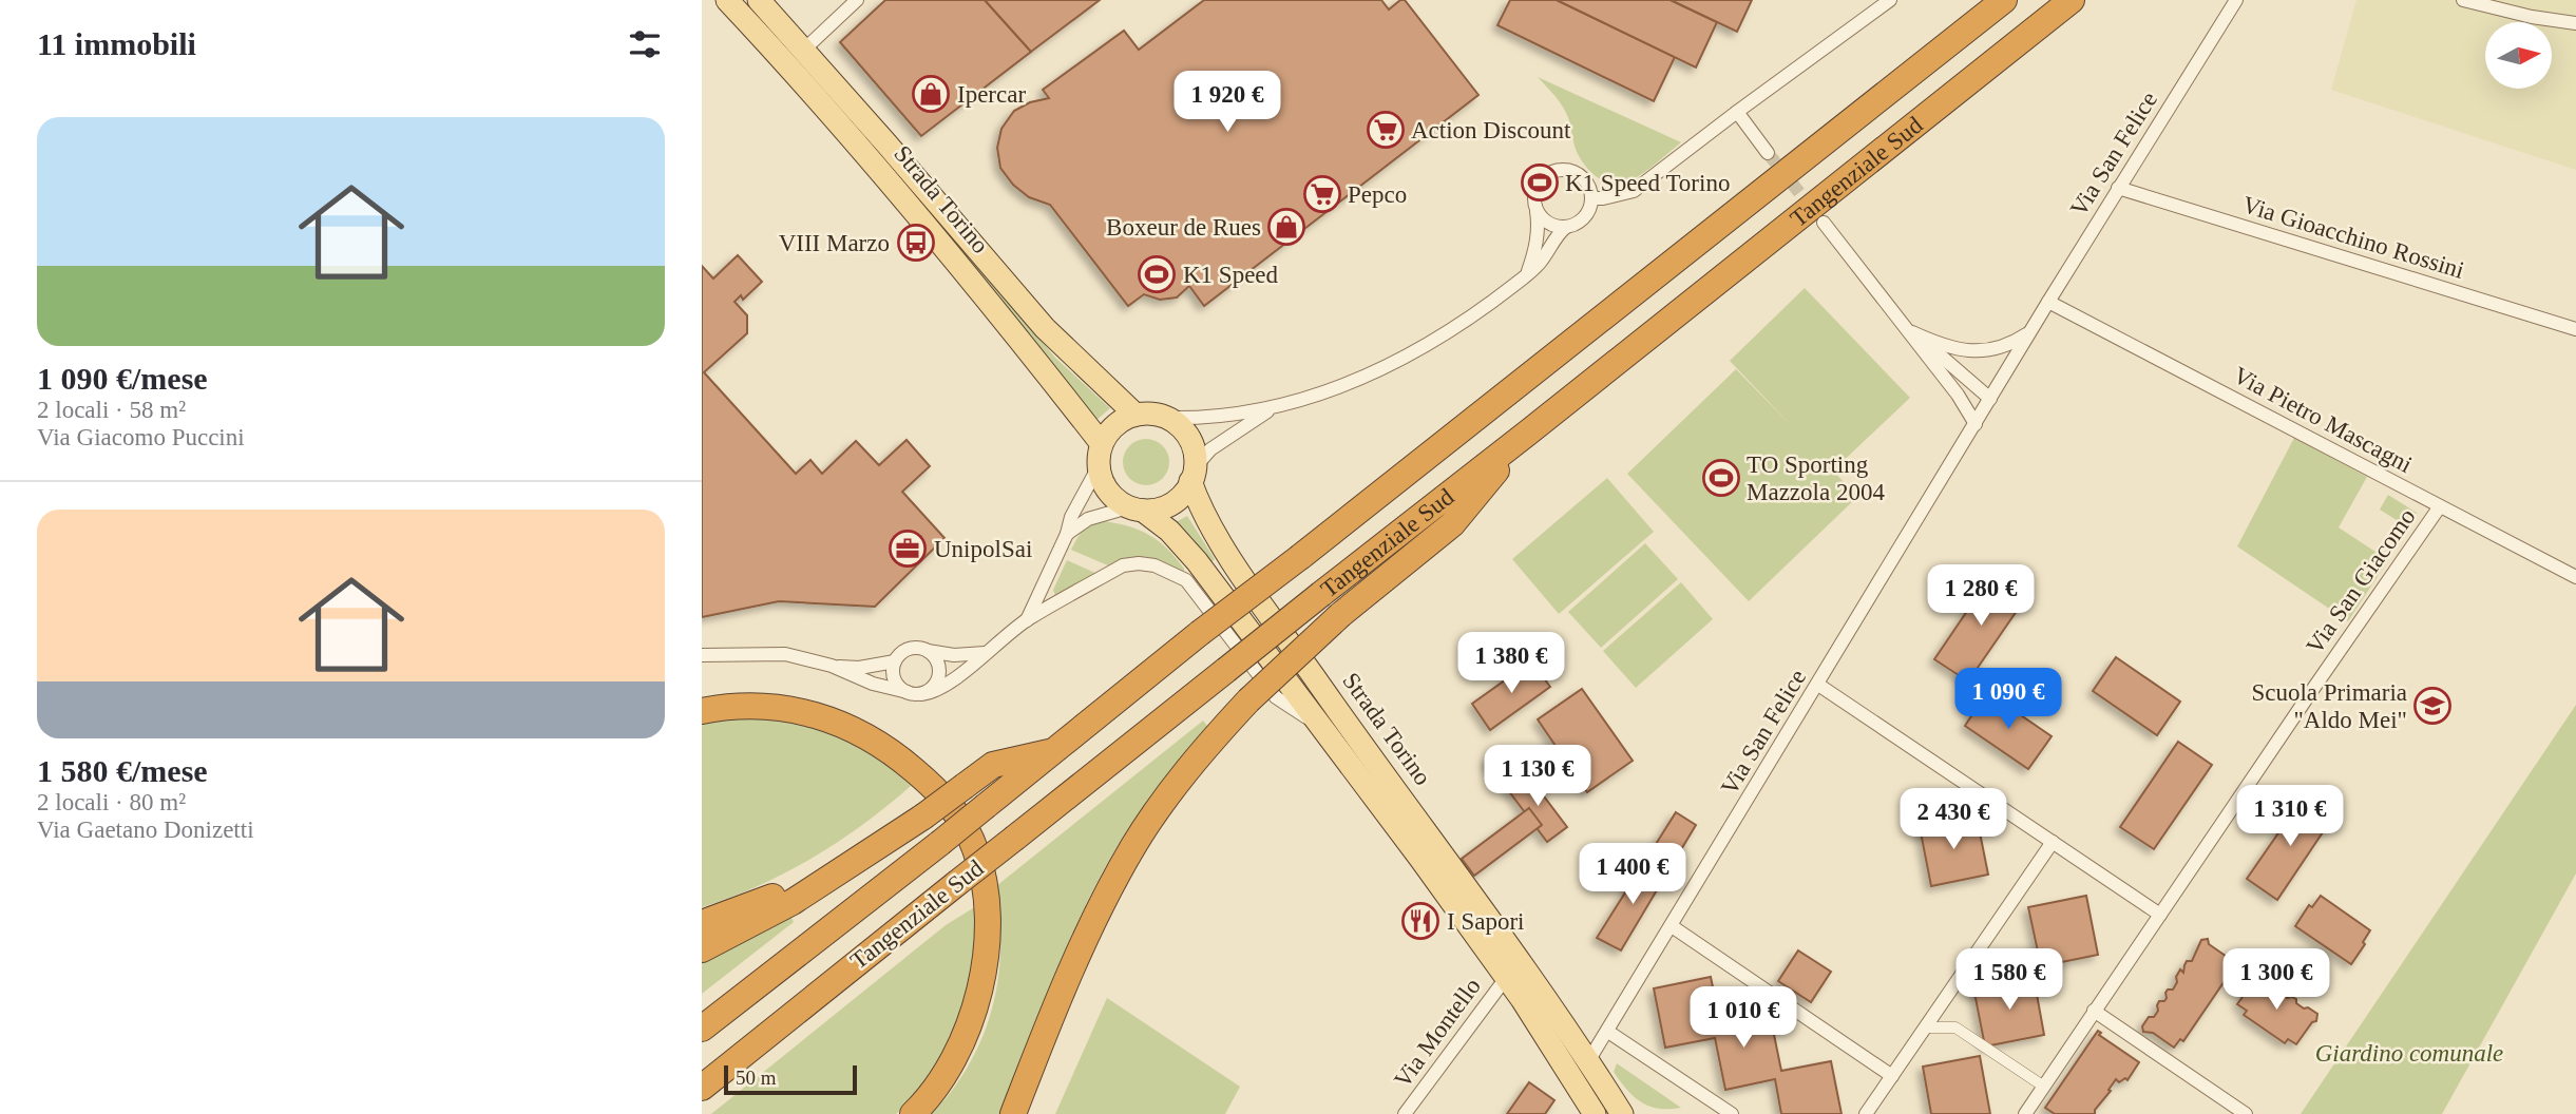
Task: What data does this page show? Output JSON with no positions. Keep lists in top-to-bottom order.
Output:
{
  "streets": {
    "highway": ["Tangenziale Sud"],
    "main road": ["Strada Torino"],
    "street": [
      "Via San Felice",
      "Via Gioacchino Rossini",
      "Via Pietro Mascagni",
      "Via San Giacomo",
      "Via Montello"
    ]
  },
  "crossings": [
    ["Via San Felice", "Strada Torino"],
    ["Via San Felice", "Via Gioacchino Rossini"],
    ["Via San Felice", "Via Pietro Mascagni"],
    ["Strada Torino", "Via Montello"],
    ["Via Pietro Mascagni", "Via San Giacomo"]
  ],
  "parks": ["Giardino comunale"],
  "places": {
    "shop": ["Ipercar", "Boxeur de Rues"],
    "supermarket": ["Action Discount", "Pepco"],
    "sports": ["K1 Speed Torino", "K1 Speed", "TO Sporting Mazzola 2004"],
    "bus stop": ["VIII Marzo"],
    "office": ["UnipolSai"],
    "school or university": ["Scuola Primaria \"Aldo Mei\""],
    "restaurant": ["I Sapori"]
  },
  "scale_bar": "50 m",
  "north": "right",
  "page": {
    "heading": "11 immobili",
    "price": [
      "1 920 €",
      "1 280 €",
      "1 380 €",
      "1 090 €",
      "1 130 €",
      "1 310 €",
      "2 430 €",
      "1 400 €",
      "1 580 €",
      "1 300 €",
      "1 010 €"
    ],
    "list": [
      {
        "name": "1 090 €/mese",
        "note": "2 locali · 58 m² · Via Giacomo Puccini"
      },
      {
        "name": "1 580 €/mese",
        "note": "2 locali · 80 m² · Via Gaetano Donizetti"
      }
    ],
    "scale": "50 m"
  }
}
